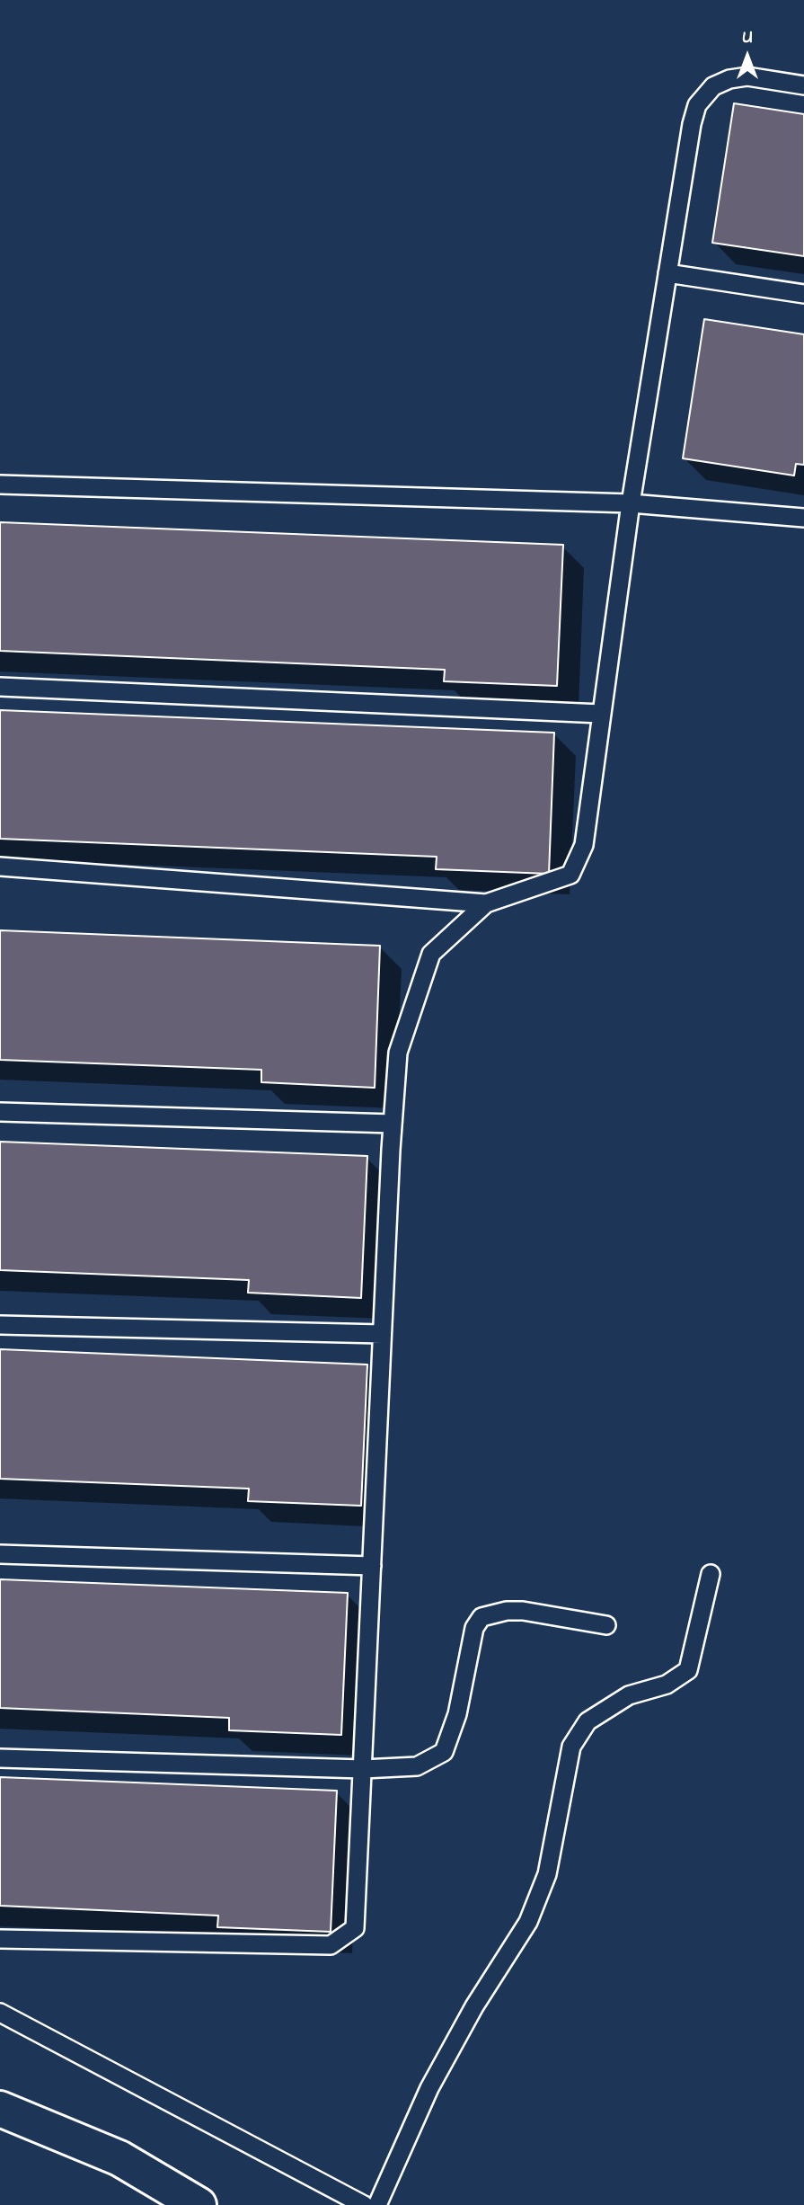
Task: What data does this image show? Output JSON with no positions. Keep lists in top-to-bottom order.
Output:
{
  "north": "top"
}
